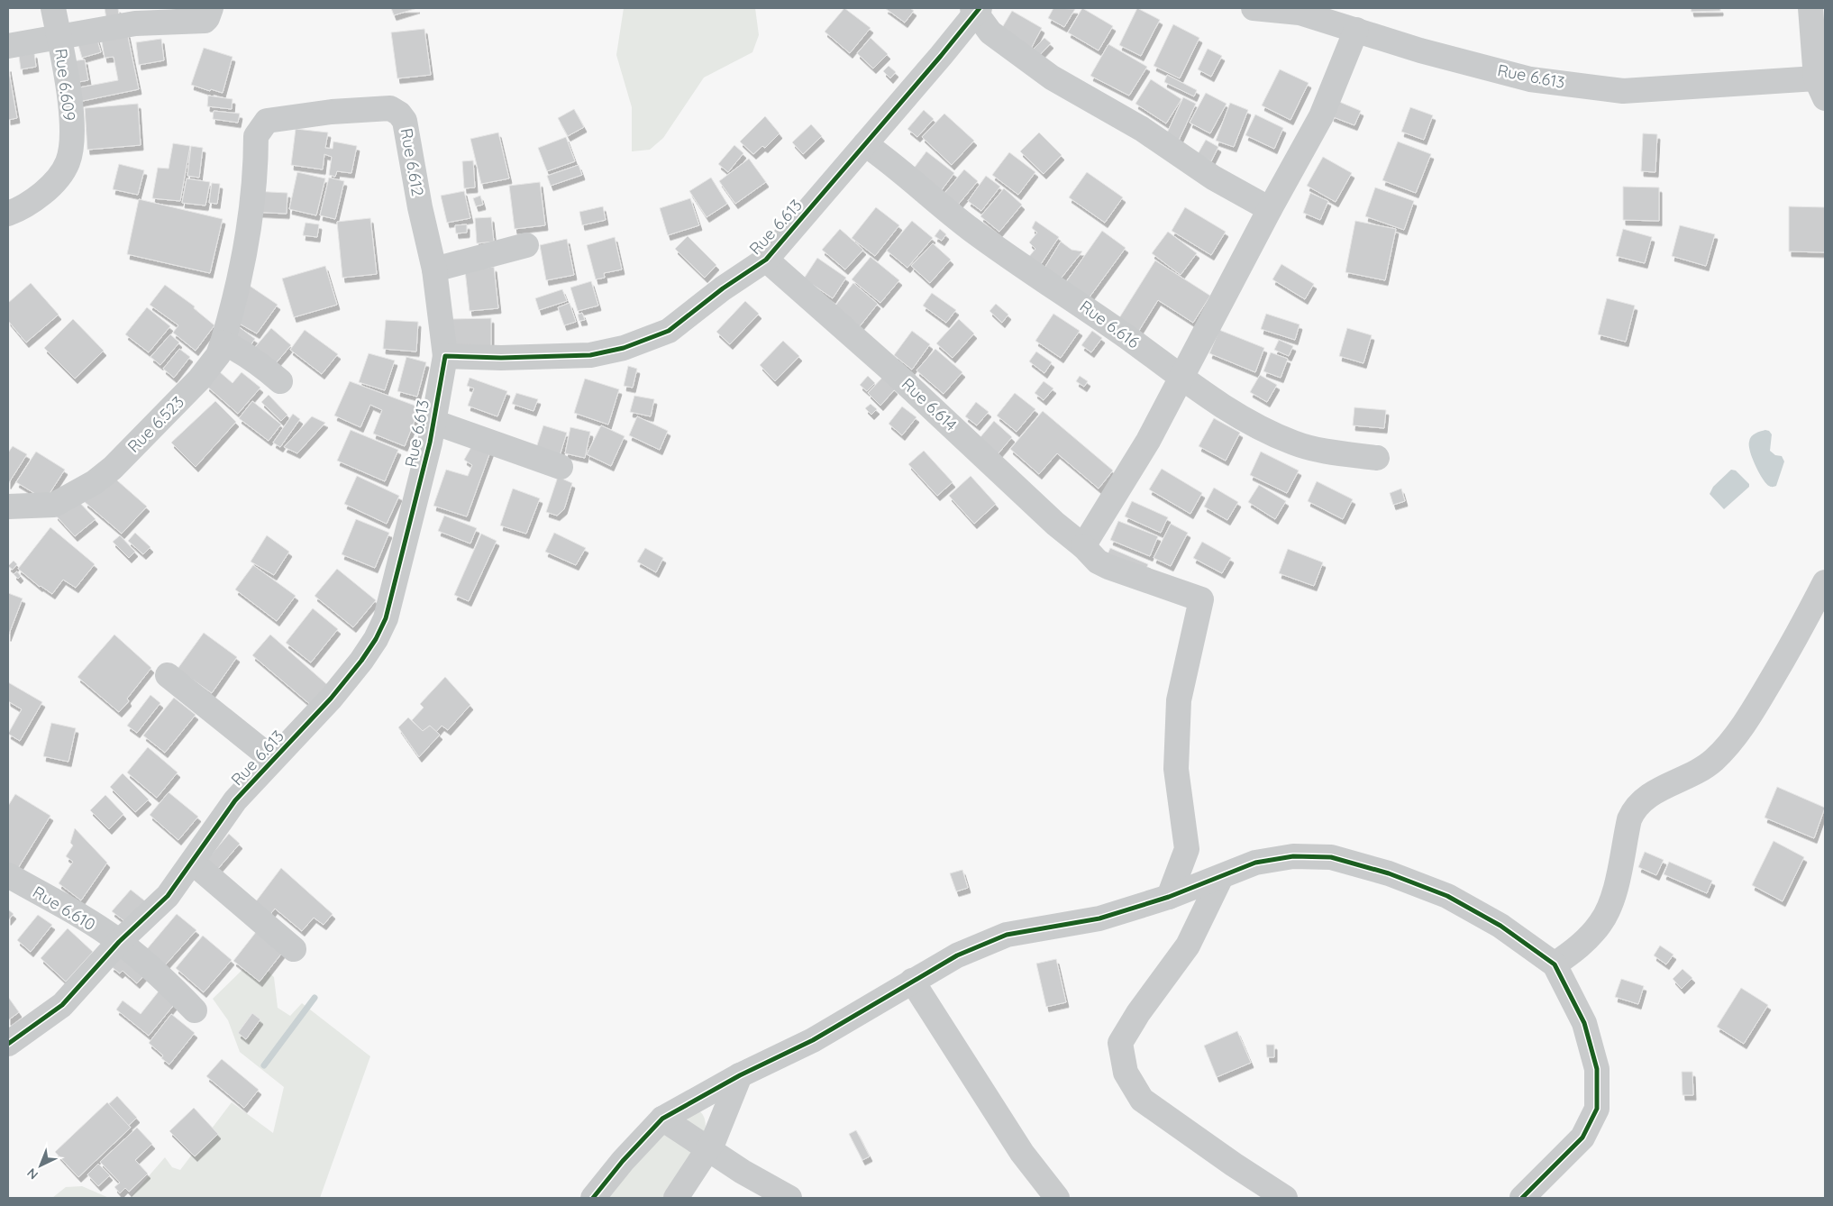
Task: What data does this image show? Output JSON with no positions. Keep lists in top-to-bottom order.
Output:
{
  "streets": {
    "street": [
      "Rue 6.613",
      "Rue 6.609",
      "Rue 6.612",
      "Rue 6.616",
      "Rue 6.614",
      "Rue 6.523",
      "Rue 6.610"
    ]
  },
  "crossings": [
    ["Rue 6.613", "Rue 6.612"],
    ["Rue 6.613", "Rue 6.616"],
    ["Rue 6.613", "Rue 6.614"],
    ["Rue 6.613", "Rue 6.610"],
    ["Rue 6.612", "Rue 6.523"]
  ],
  "north": "bottom left"
}
